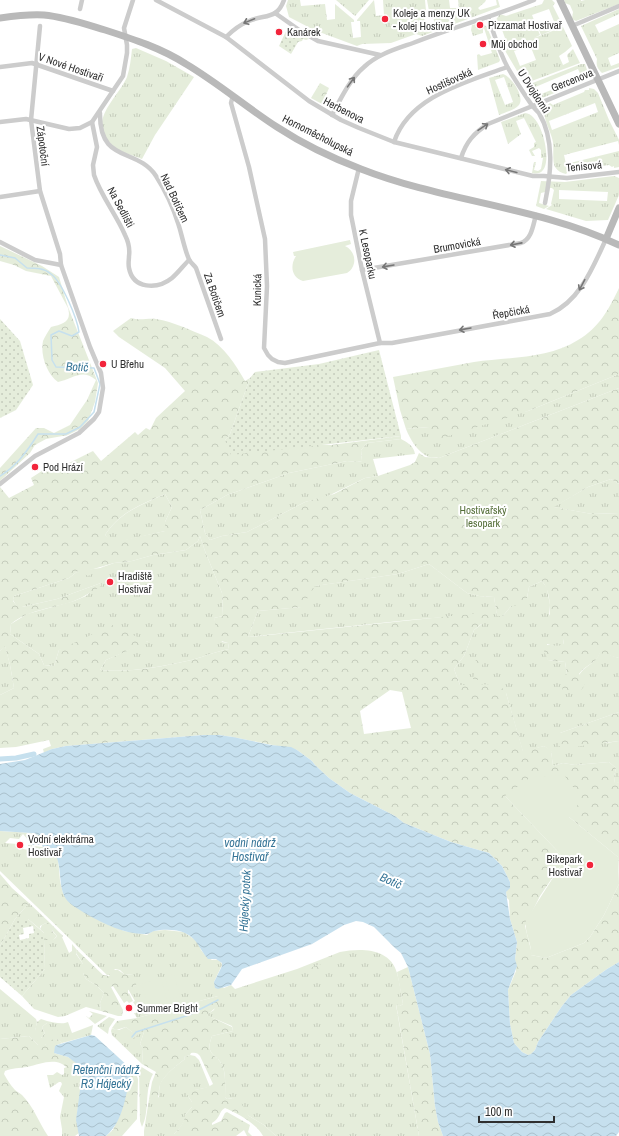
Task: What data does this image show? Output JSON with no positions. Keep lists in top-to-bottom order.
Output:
{
  "streets": {
    "street": [
      "V Nové Hostivaři",
      "Gercenova",
      "Hostišovská",
      "U Dvojdomů",
      "Herbenova",
      "Hornoměcholupská",
      "Zápotoční",
      "Tenisová",
      "Nad Botičem",
      "Na Sedlišti",
      "Brumovická",
      "K Lesoparku",
      "Kunická",
      "Za Botičem",
      "Řepčická"
    ]
  },
  "crossings": [
    ["V Nové Hostivaři", "Zápotoční"],
    ["Gercenova", "U Dvojdomů"],
    ["Gercenova", "Herbenova"],
    ["Hostišovská", "U Dvojdomů"],
    ["Hostišovská", "Herbenova"],
    ["U Dvojdomů", "Herbenova"],
    ["U Dvojdomů", "Tenisová"],
    ["Herbenova", "Tenisová"],
    ["Hornoměcholupská", "Brumovická"],
    ["Hornoměcholupská", "K Lesoparku"],
    ["Hornoměcholupská", "Kunická"],
    ["Hornoměcholupská", "Řepčická"],
    ["Nad Botičem", "Na Sedlišti"],
    ["Nad Botičem", "Za Botičem"],
    ["Na Sedlišti", "Za Botičem"],
    ["Brumovická", "K Lesoparku"],
    ["K Lesoparku", "Kunická"],
    ["K Lesoparku", "Řepčická"],
    ["Kunická", "Řepčická"]
  ],
  "one_way": ["Gercenova", "Brumovická", "Řepčická"],
  "water": [
    "Botič",
    "vodní nádrž Hostivař",
    "Hájecký potok",
    "Retenční nádrž R3 Hájecký"
  ],
  "parks": ["Hostivařský lesopark"],
  "places": [
    "Koleje a menzy UK - kolej Hostivař",
    "Pizzamat Hostivař",
    "Kanárek",
    "Můj obchod",
    "U Břehu",
    "Pod Hrází",
    "Hradiště Hostivař",
    "Vodní elektrárna Hostivař",
    "Bikepark Hostivař",
    "Summer Bright"
  ],
  "scale_bar": "100 m"
}
